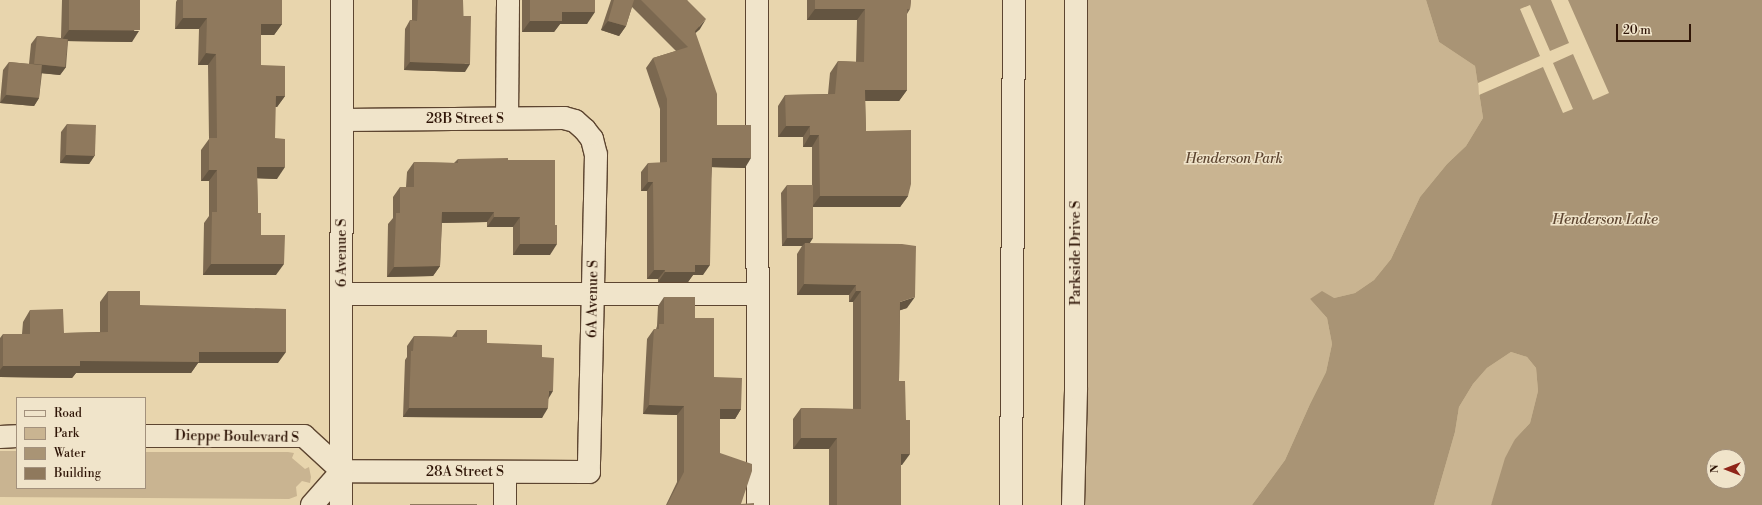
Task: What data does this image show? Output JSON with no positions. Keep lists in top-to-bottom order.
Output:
{
  "streets": {
    "street": [
      "28B Street S",
      "6 Avenue S",
      "Parkside Drive S",
      "6A Avenue S",
      "Dieppe Boulevard S",
      "28A Street S"
    ]
  },
  "crossings": [
    ["28B Street S", "6 Avenue S"],
    ["28B Street S", "6A Avenue S"],
    ["6 Avenue S", "Dieppe Boulevard S"],
    ["6 Avenue S", "28A Street S"],
    ["6A Avenue S", "28A Street S"],
    ["Dieppe Boulevard S", "28A Street S"]
  ],
  "water": ["Henderson Lake"],
  "parks": ["Henderson Park"],
  "legend": [
    "Road",
    "Park",
    "Water",
    "Building"
  ],
  "scale_bar": "20 m",
  "north": "left"
}
